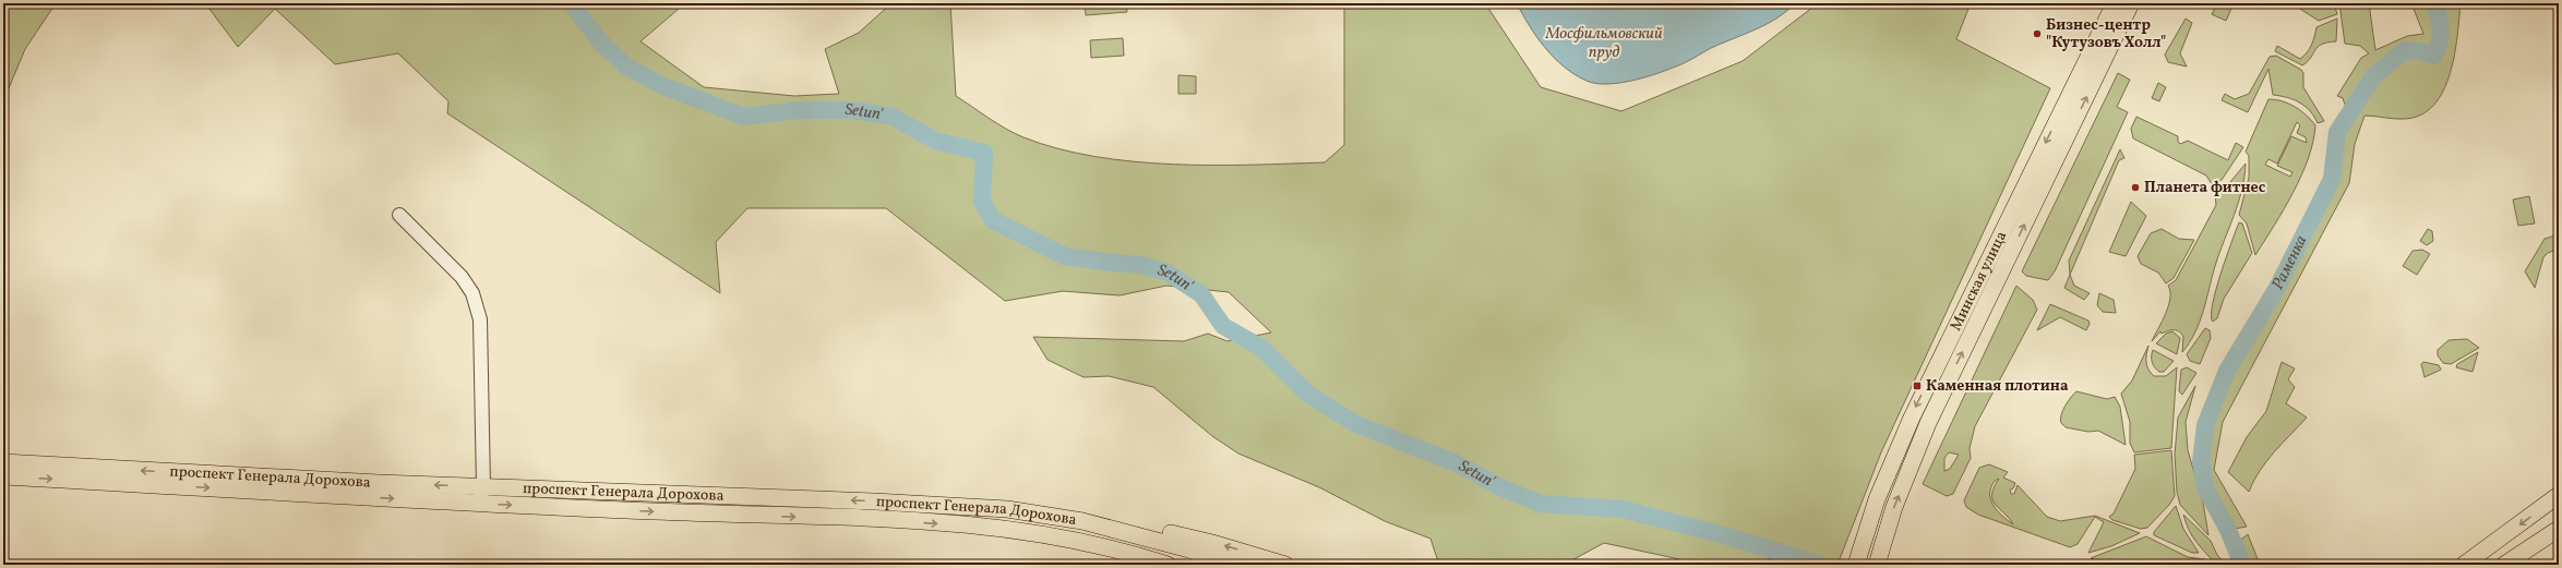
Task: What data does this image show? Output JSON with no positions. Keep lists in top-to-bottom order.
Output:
{
  "streets": {
    "main road": ["Минская улица", "проспект Генерала Дорохова"]
  },
  "water": ["Мосфильмовский пруд", "Setun'", "Раменка"],
  "places": {
    "other": ["Бизнес-центр \"Кутузовъ Холл\"", "Планета фитнес"],
    "transit": ["Каменная плотина"]
  }
}
